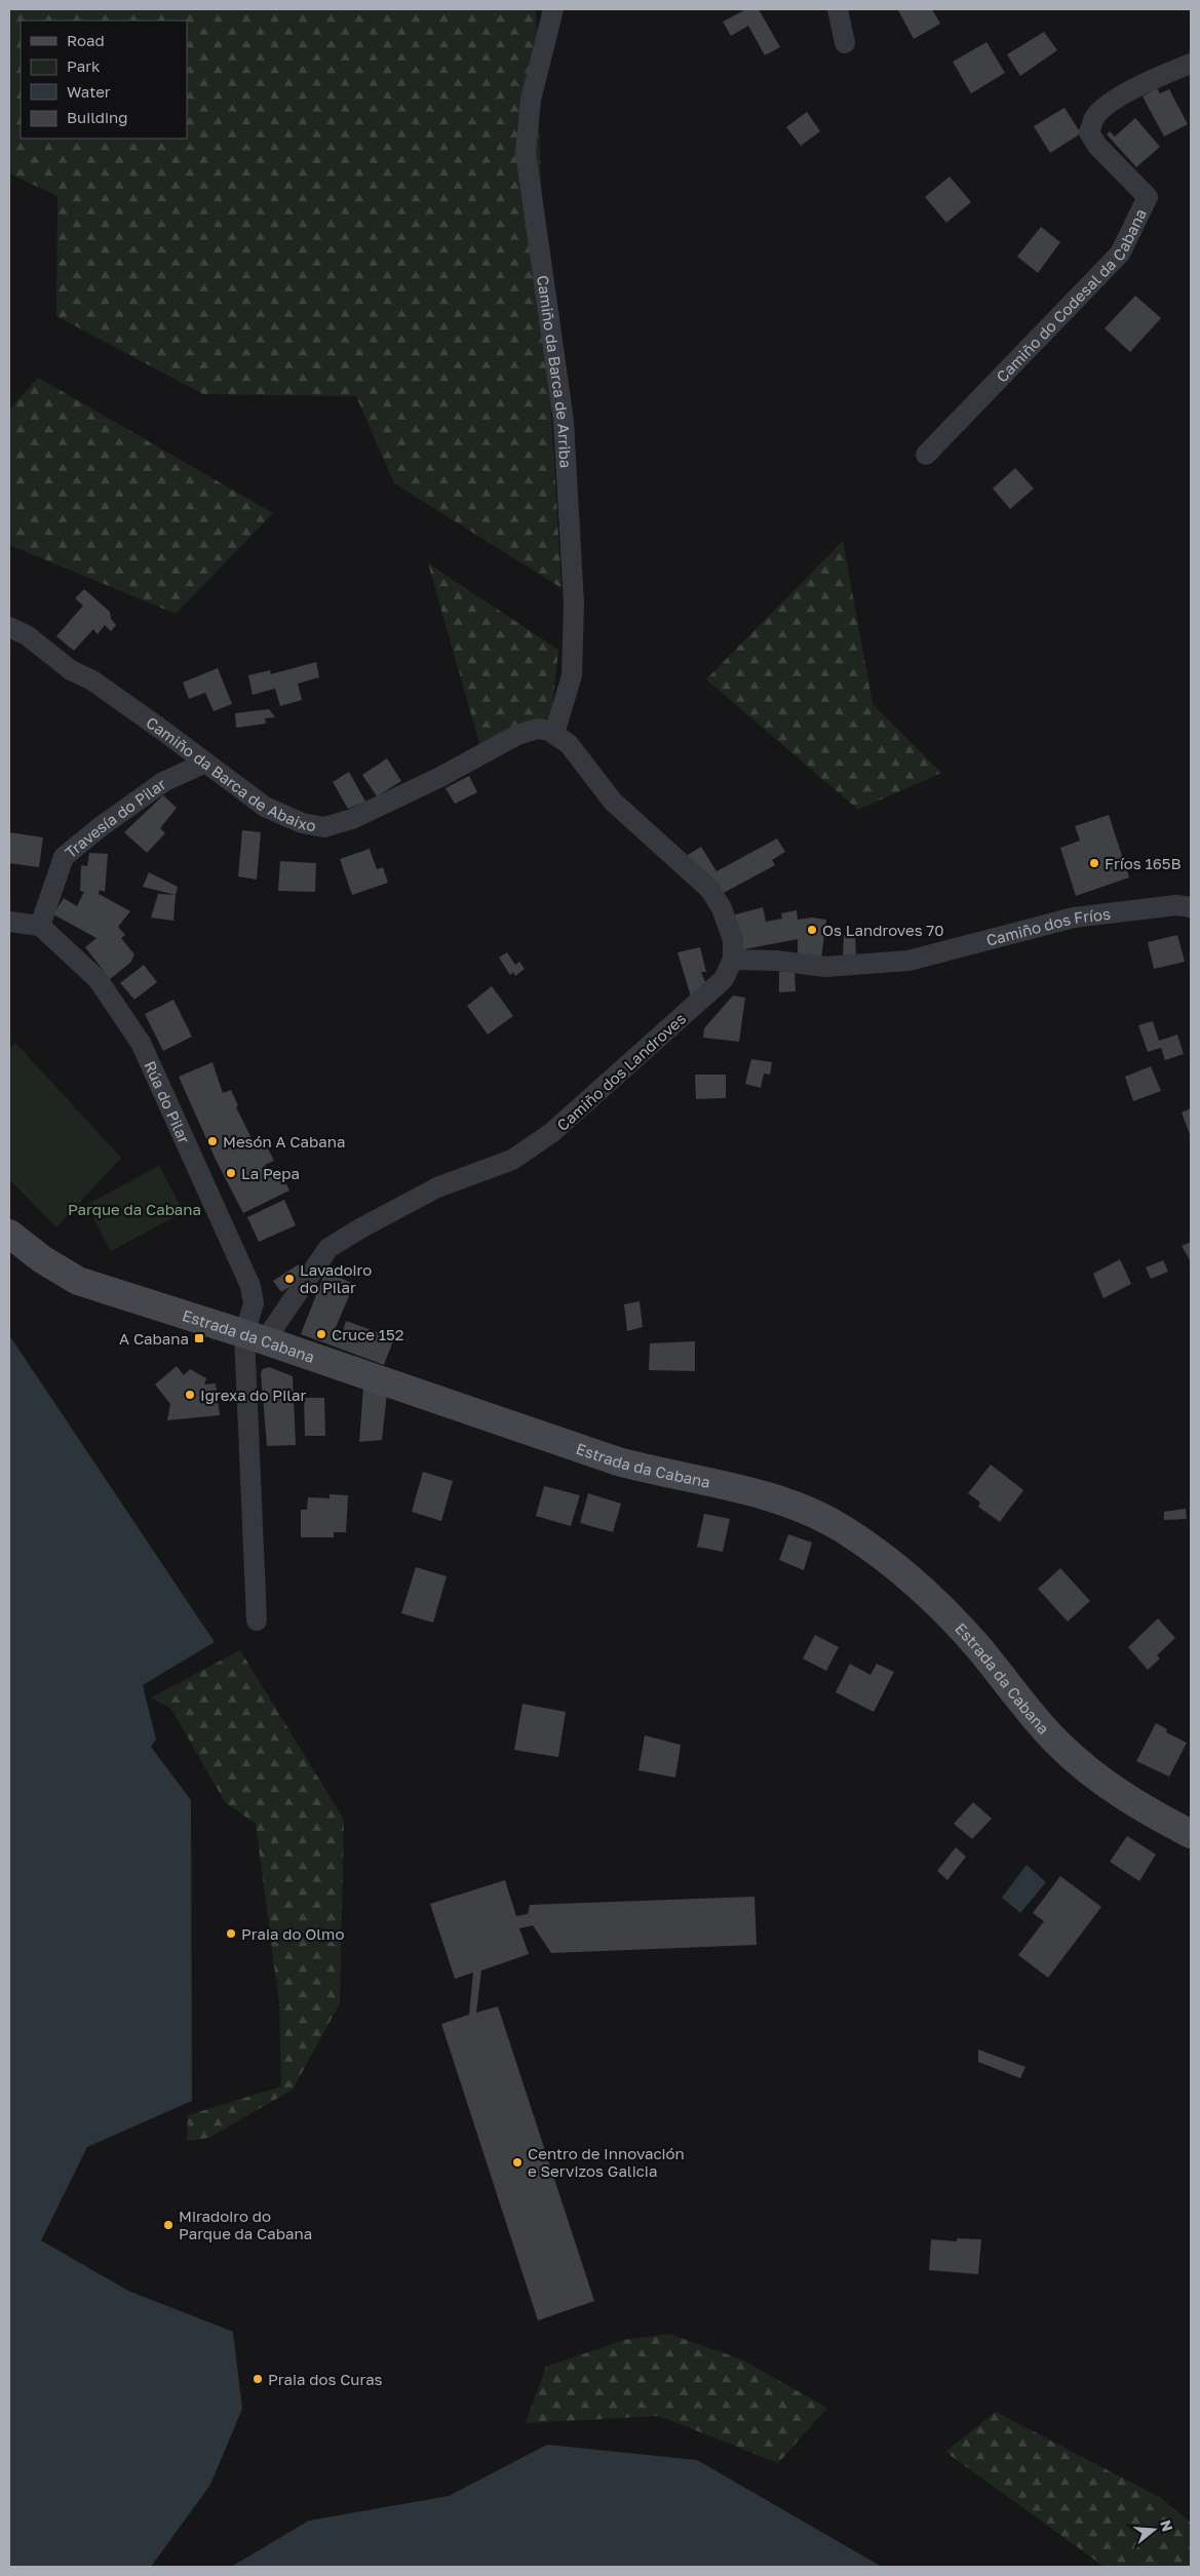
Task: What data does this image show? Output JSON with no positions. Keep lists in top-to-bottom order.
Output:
{
  "streets": {
    "main road": ["Estrada da Cabana"],
    "street": [
      "Camiño do Codesal da Cabana",
      "Camiño da Barca de Arriba",
      "Camiño da Barca de Abaixo",
      "Travesía do Pilar",
      "Camiño dos Fríos",
      "Camiño dos Landroves",
      "Rúa do Pilar"
    ]
  },
  "crossings": [
    ["Camiño da Barca de Arriba", "Camiño da Barca de Abaixo"],
    ["Camiño da Barca de Abaixo", "Travesía do Pilar"],
    ["Travesía do Pilar", "Rúa do Pilar"],
    ["Camiño dos Fríos", "Camiño dos Landroves"],
    ["Camiño dos Landroves", "Rúa do Pilar"],
    ["Camiño dos Landroves", "Estrada da Cabana"],
    ["Rúa do Pilar", "Estrada da Cabana"]
  ],
  "parks": ["Parque da Cabana"],
  "places": {
    "other": [
      "Fríos 165B",
      "Os Landroves 70",
      "Mesón A Cabana",
      "La Pepa",
      "Lavadoiro do Pilar",
      "Cruce 152",
      "Igrexa do Pilar",
      "Praia do Olmo",
      "Centro de Innovación e Servizos Galicia",
      "Miradoiro do Parque da Cabana",
      "Praia dos Curas"
    ],
    "transit": ["A Cabana"]
  },
  "legend": [
    "Road",
    "Park",
    "Water",
    "Building"
  ],
  "north": "right"
}
